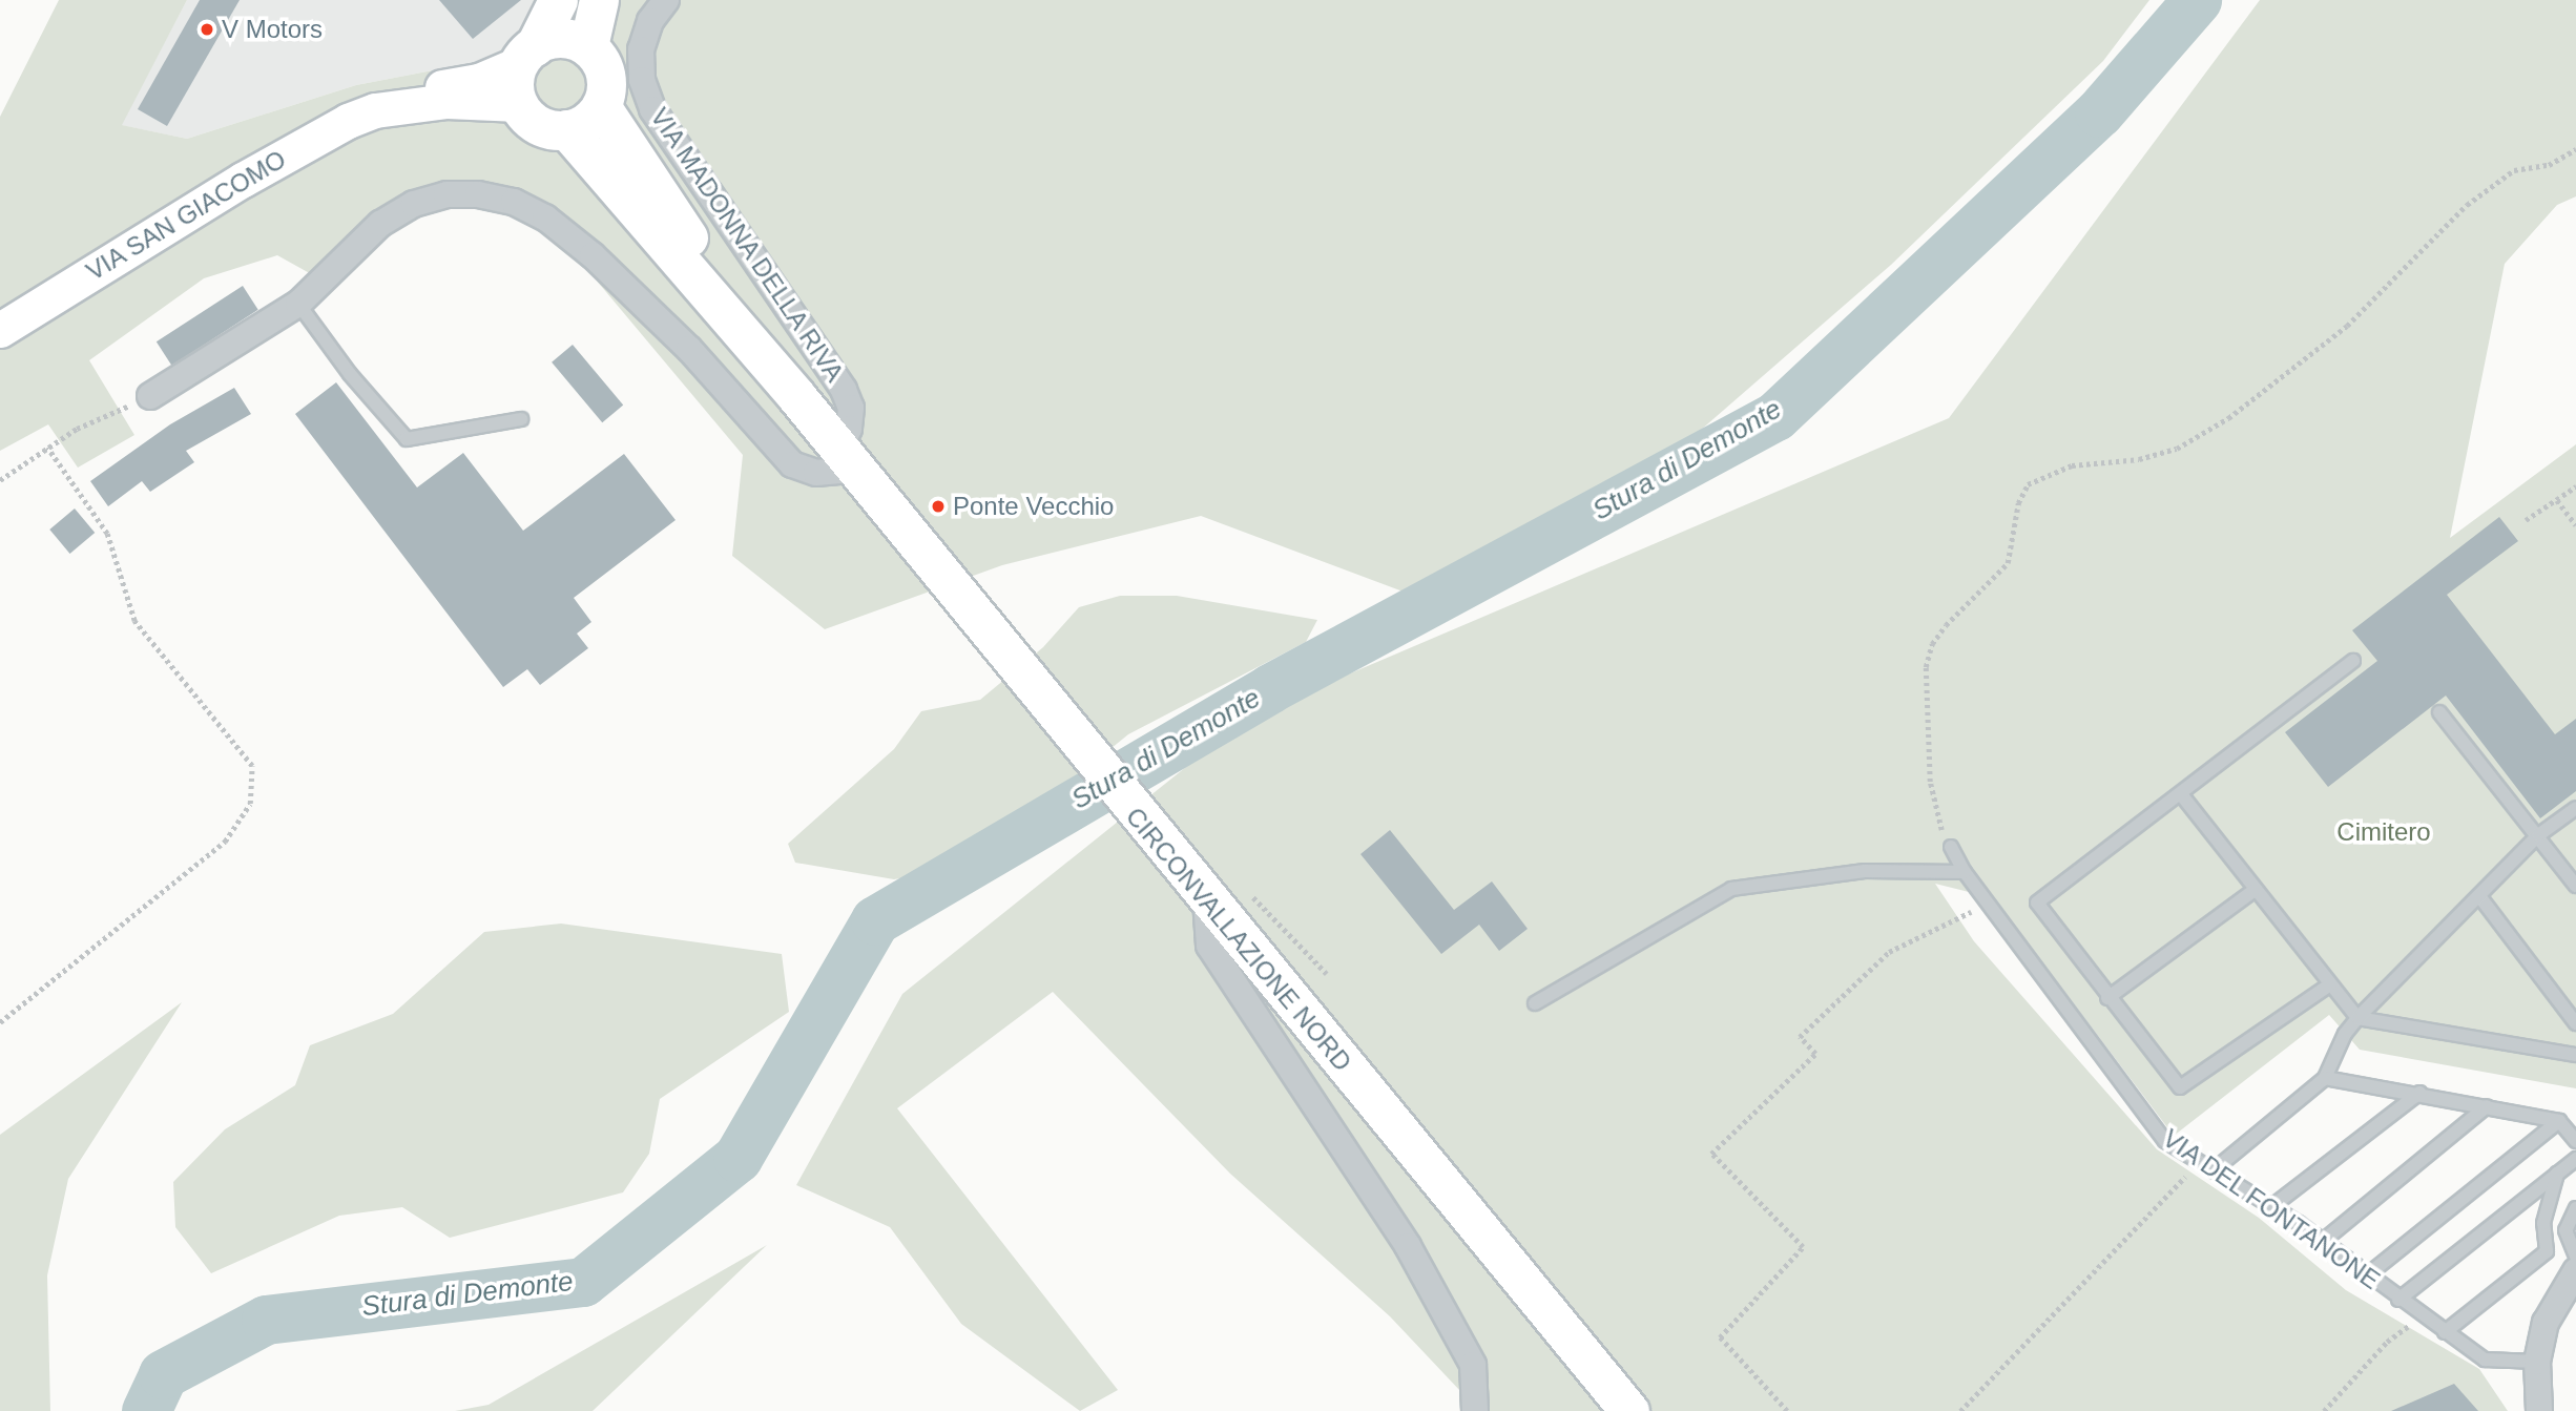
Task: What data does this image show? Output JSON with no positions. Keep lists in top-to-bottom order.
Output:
{
  "streets": {
    "main road": ["VIA SAN GIACOMO", "CIRCONVALLAZIONE NORD"],
    "street": ["VIA MADONNA DELLA RIVA"],
    "lane": ["VIA DEL FONTANONE"]
  },
  "crossings": [
    ["VIA SAN GIACOMO", "CIRCONVALLAZIONE NORD"],
    ["VIA MADONNA DELLA RIVA", "CIRCONVALLAZIONE NORD"]
  ],
  "water": ["Stura di Demonte"],
  "parks": ["Cimitero"],
  "places": ["V Motors", "Ponte Vecchio"]
}
